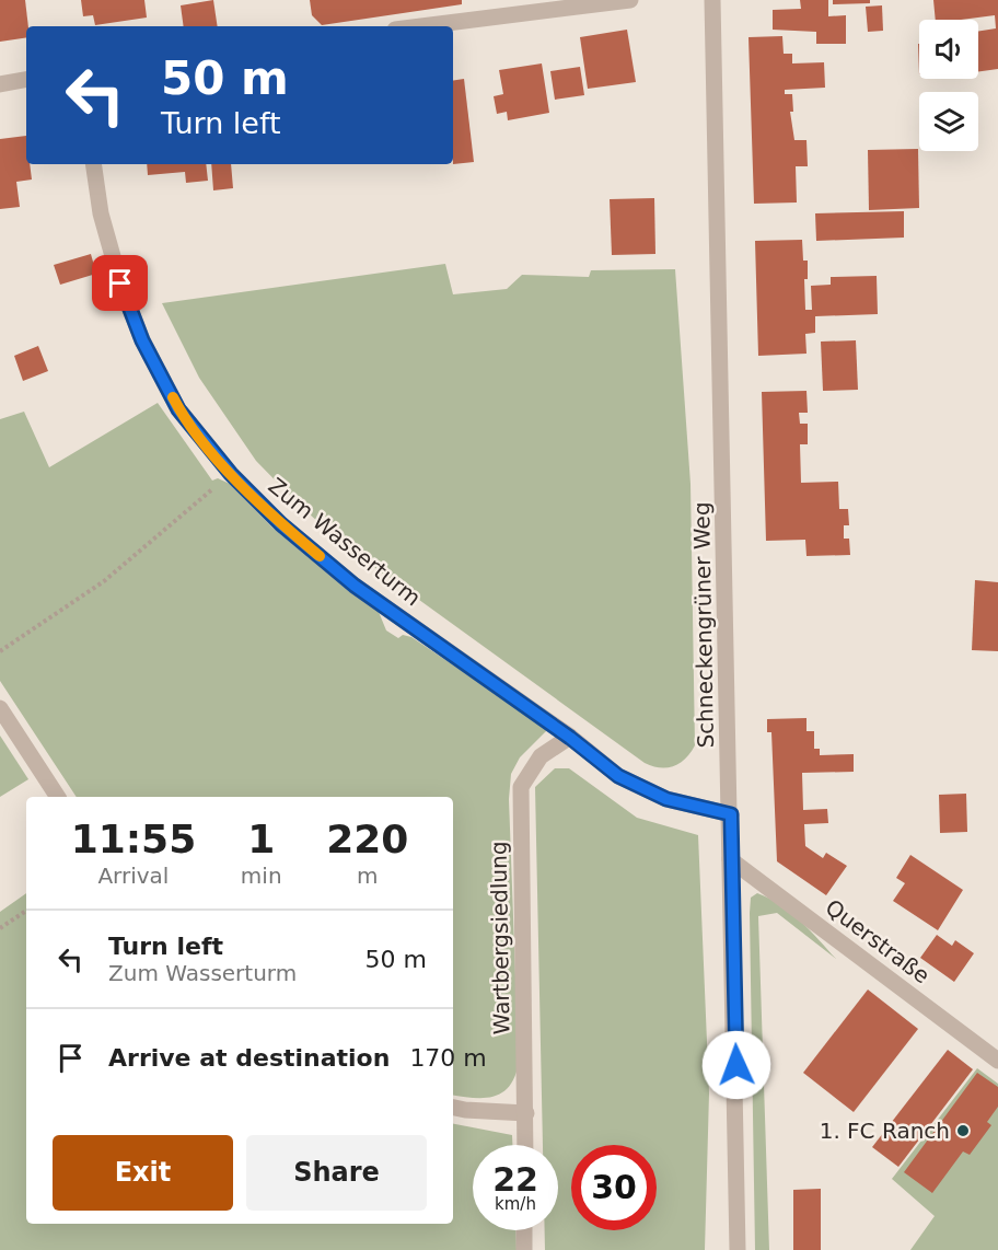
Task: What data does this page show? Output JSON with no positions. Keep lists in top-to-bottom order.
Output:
{
  "streets": {
    "street": [
      "Zum Wasserturm",
      "Schneckengrüner Weg",
      "Wartbergsiedlung",
      "Querstraße"
    ]
  },
  "crossings": [
    ["Zum Wasserturm", "Schneckengrüner Weg"],
    ["Zum Wasserturm", "Wartbergsiedlung"],
    ["Schneckengrüner Weg", "Querstraße"]
  ],
  "places": ["1. FC Ranch"],
  "page": {
    "turn": ["50 m", "Turn left"],
    "eta": [
      "11:55",
      "Arrival",
      "1",
      "min",
      "220",
      "m"
    ],
    "list": [
      {
        "name": "Turn left",
        "note": "Zum Wasserturm",
        "value": "50 m"
      },
      {
        "name": "Arrive at destination",
        "value": "170 m"
      }
    ],
    "buttons": ["Exit", "Share"],
    "speed": "22 km/h",
    "limit": "30"
  }
}
